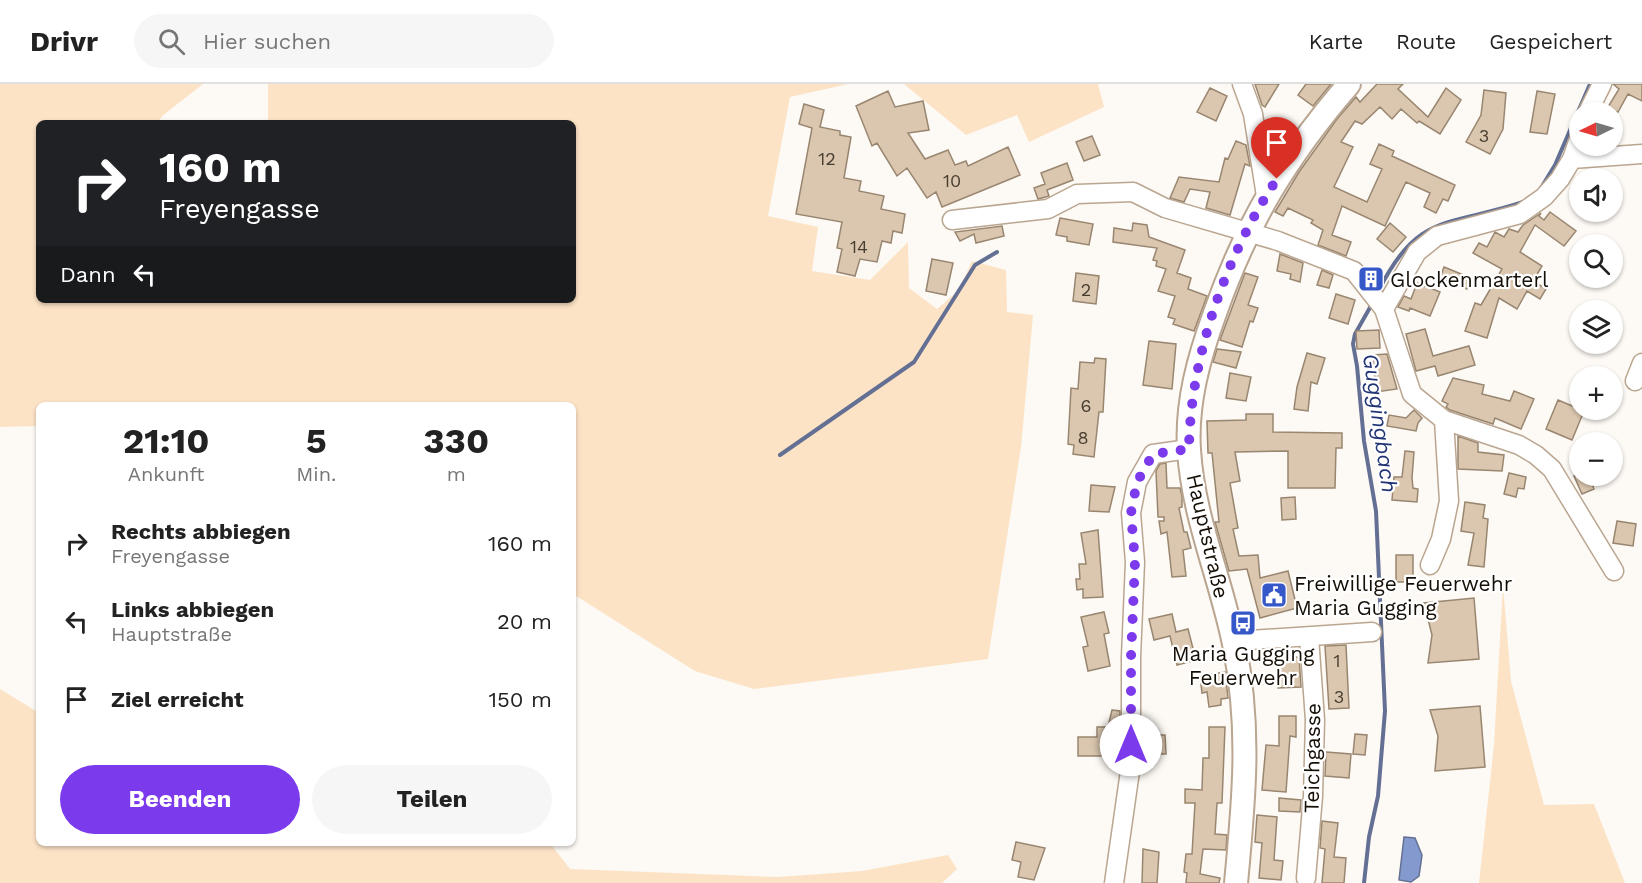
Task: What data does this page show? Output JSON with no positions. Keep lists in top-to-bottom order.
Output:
{
  "streets": {
    "main road": ["Hauptstraße"],
    "street": ["Teichgasse"]
  },
  "water": ["Guggingbach"],
  "places": {
    "building": ["Glockenmarterl"],
    "public building": ["Freiwillige Feuerwehr Maria Gugging"],
    "bus stop": ["Maria Gugging Feuerwehr"]
  },
  "house_numbers": [
    "3",
    "12",
    "10",
    "14",
    "2",
    "6",
    "8",
    "1",
    "3"
  ],
  "north": "left",
  "page": {
    "header": "Drivr",
    "search": "Hier suchen",
    "nav": ["Karte", "Route", "Gespeichert"],
    "map_buttons": ["+", "−"],
    "turn": ["160 m", "Freyengasse"],
    "then": "Dann",
    "eta": [
      "21:10",
      "Ankunft",
      "5",
      "Min.",
      "330",
      "m"
    ],
    "list": [
      {
        "name": "Rechts abbiegen",
        "note": "Freyengasse",
        "value": "160 m"
      },
      {
        "name": "Links abbiegen",
        "note": "Hauptstraße",
        "value": "20 m"
      },
      {
        "name": "Ziel erreicht",
        "value": "150 m"
      }
    ],
    "buttons": ["Beenden", "Teilen"]
  }
}
